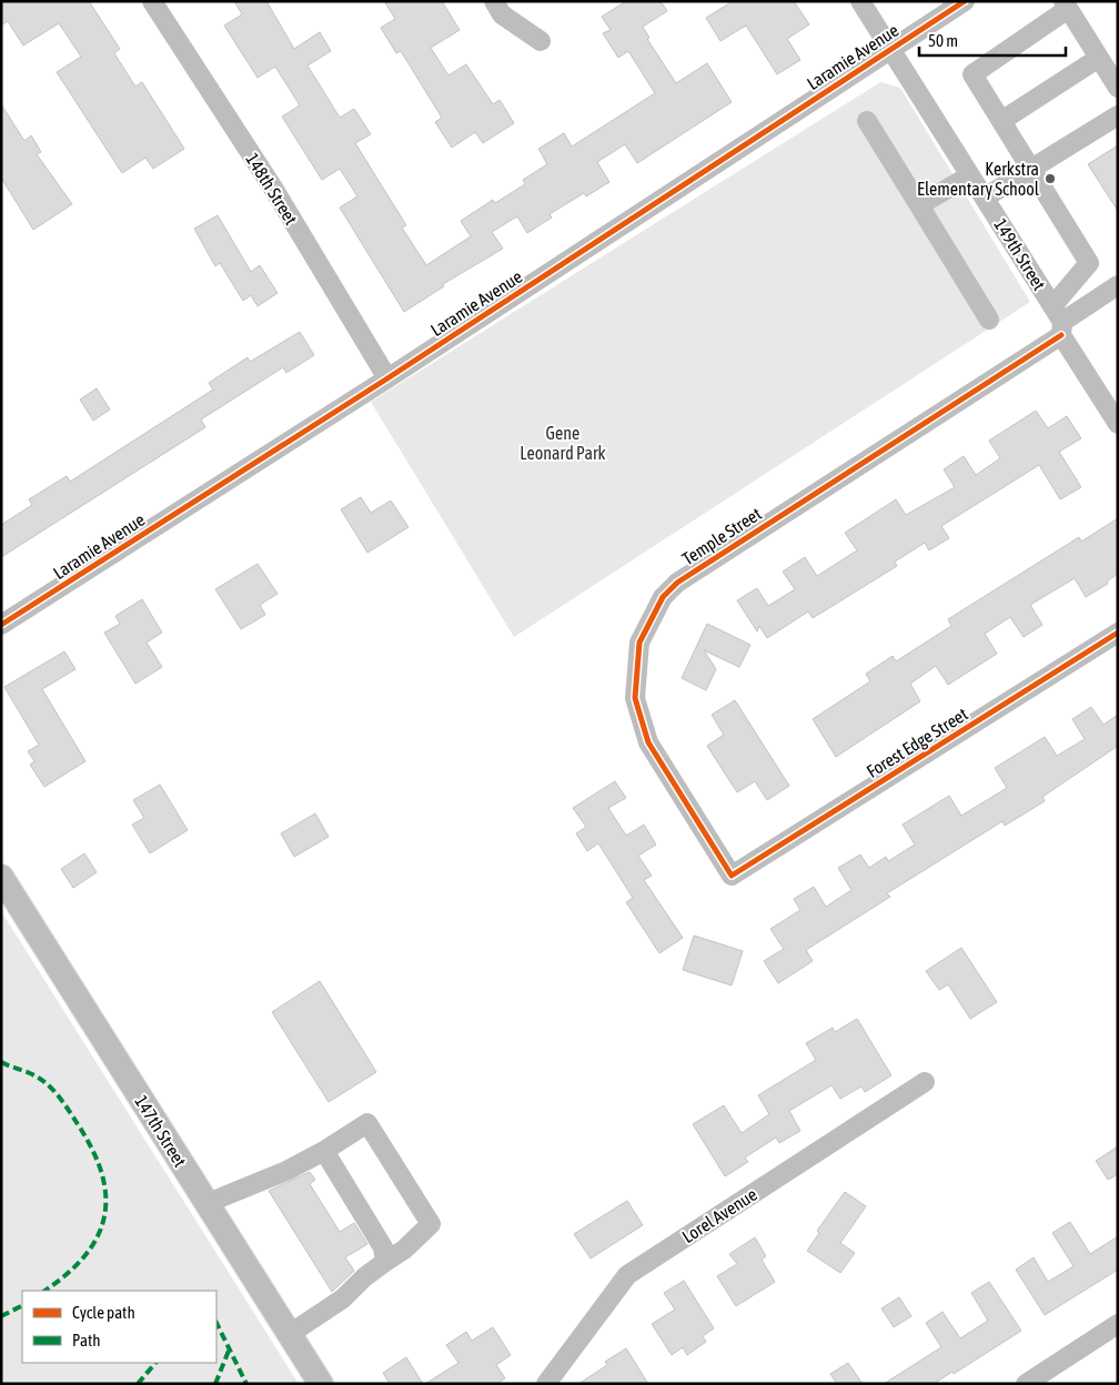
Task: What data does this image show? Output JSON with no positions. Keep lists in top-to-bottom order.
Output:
{
  "streets": {
    "main road": ["147th Street"],
    "street": [
      "Laramie Avenue",
      "148th Street",
      "149th Street",
      "Temple Street",
      "Forest Edge Street",
      "Lorel Avenue"
    ]
  },
  "crossings": [
    ["Laramie Avenue", "148th Street"],
    ["Laramie Avenue", "149th Street"],
    ["149th Street", "Temple Street"],
    ["Temple Street", "Forest Edge Street"]
  ],
  "parks": ["Gene Leonard Park"],
  "places": ["Kerkstra Elementary School"],
  "legend": ["Cycle path", "Path"],
  "scale_bar": "50 m"
}
